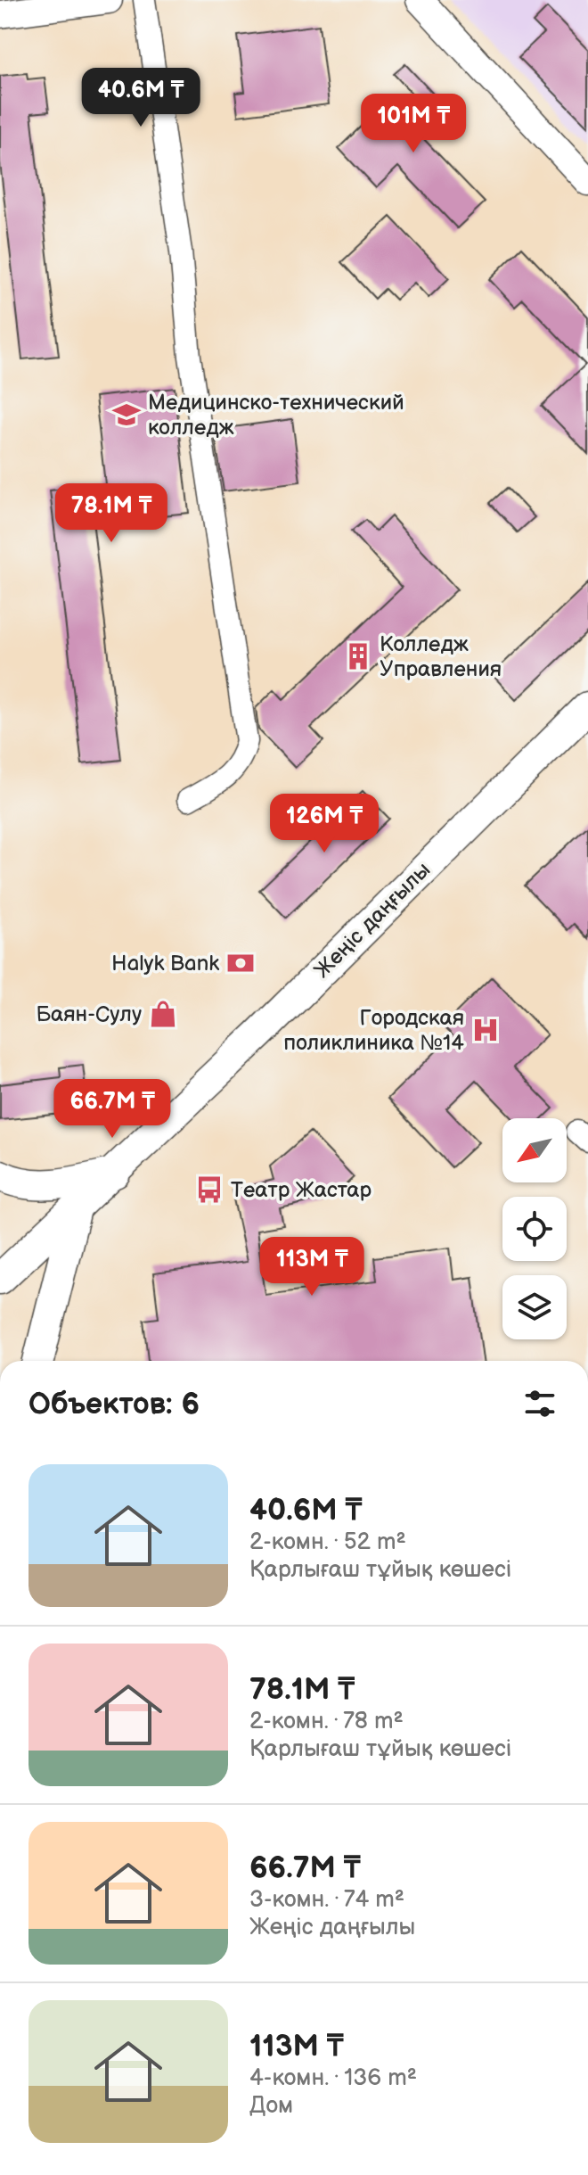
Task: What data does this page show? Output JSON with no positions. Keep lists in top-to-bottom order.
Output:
{
  "streets": {
    "main road": ["Жеңіс даңғылы"]
  },
  "places": {
    "school or university": ["Медицинско-технический колледж"],
    "building": ["Колледж Управления"],
    "bank": ["Halyk Bank"],
    "shop": ["Баян-Сулу"],
    "hospital": ["Городская поликлиника №14"],
    "bus stop": ["Театр Жастар"]
  },
  "north": "bottom left",
  "page": {
    "price": [
      "40.6M ₸",
      "101M ₸",
      "78.1M ₸",
      "126M ₸",
      "66.7M ₸",
      "113M ₸"
    ],
    "heading": "Объектов: 6",
    "list": [
      {
        "name": "40.6M ₸",
        "note": "2-комн. · 52 m² · Қарлығаш тұйық көшесі"
      },
      {
        "name": "78.1M ₸",
        "note": "2-комн. · 78 m² · Қарлығаш тұйық көшесі"
      },
      {
        "name": "66.7M ₸",
        "note": "3-комн. · 74 m² · Жеңіс даңғылы"
      },
      {
        "name": "113M ₸",
        "note": "4-комн. · 136 m² · Дом"
      }
    ]
  }
}
